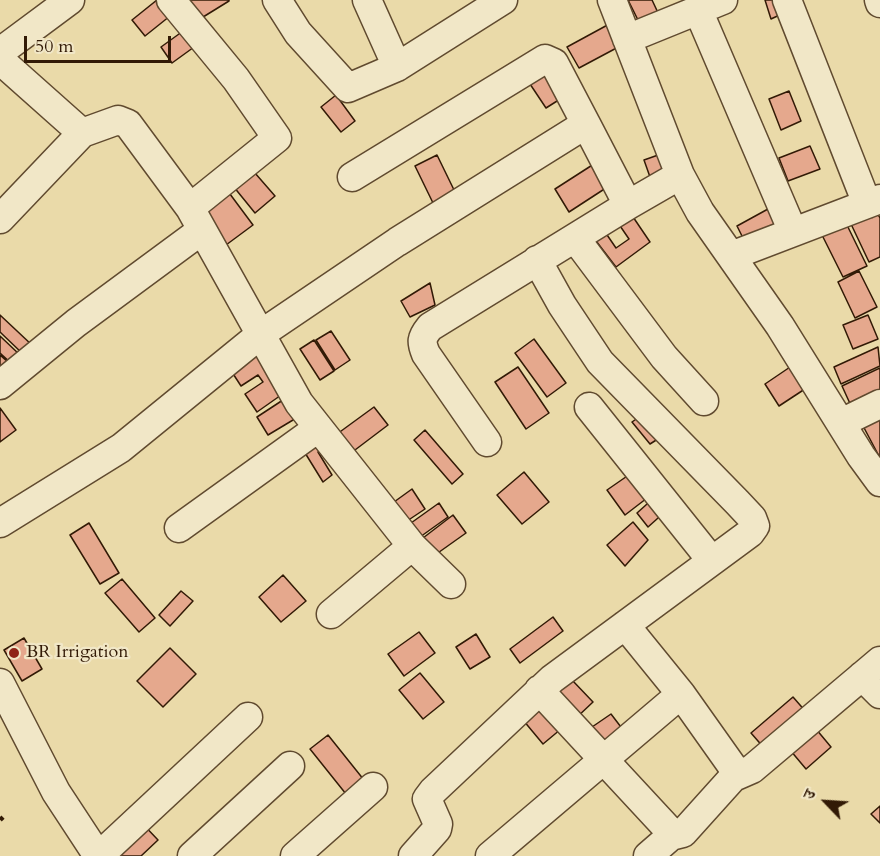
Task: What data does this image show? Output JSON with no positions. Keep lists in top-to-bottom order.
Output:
{
  "places": ["BR Irrigation"],
  "scale_bar": "50 m",
  "north": "top left"
}
